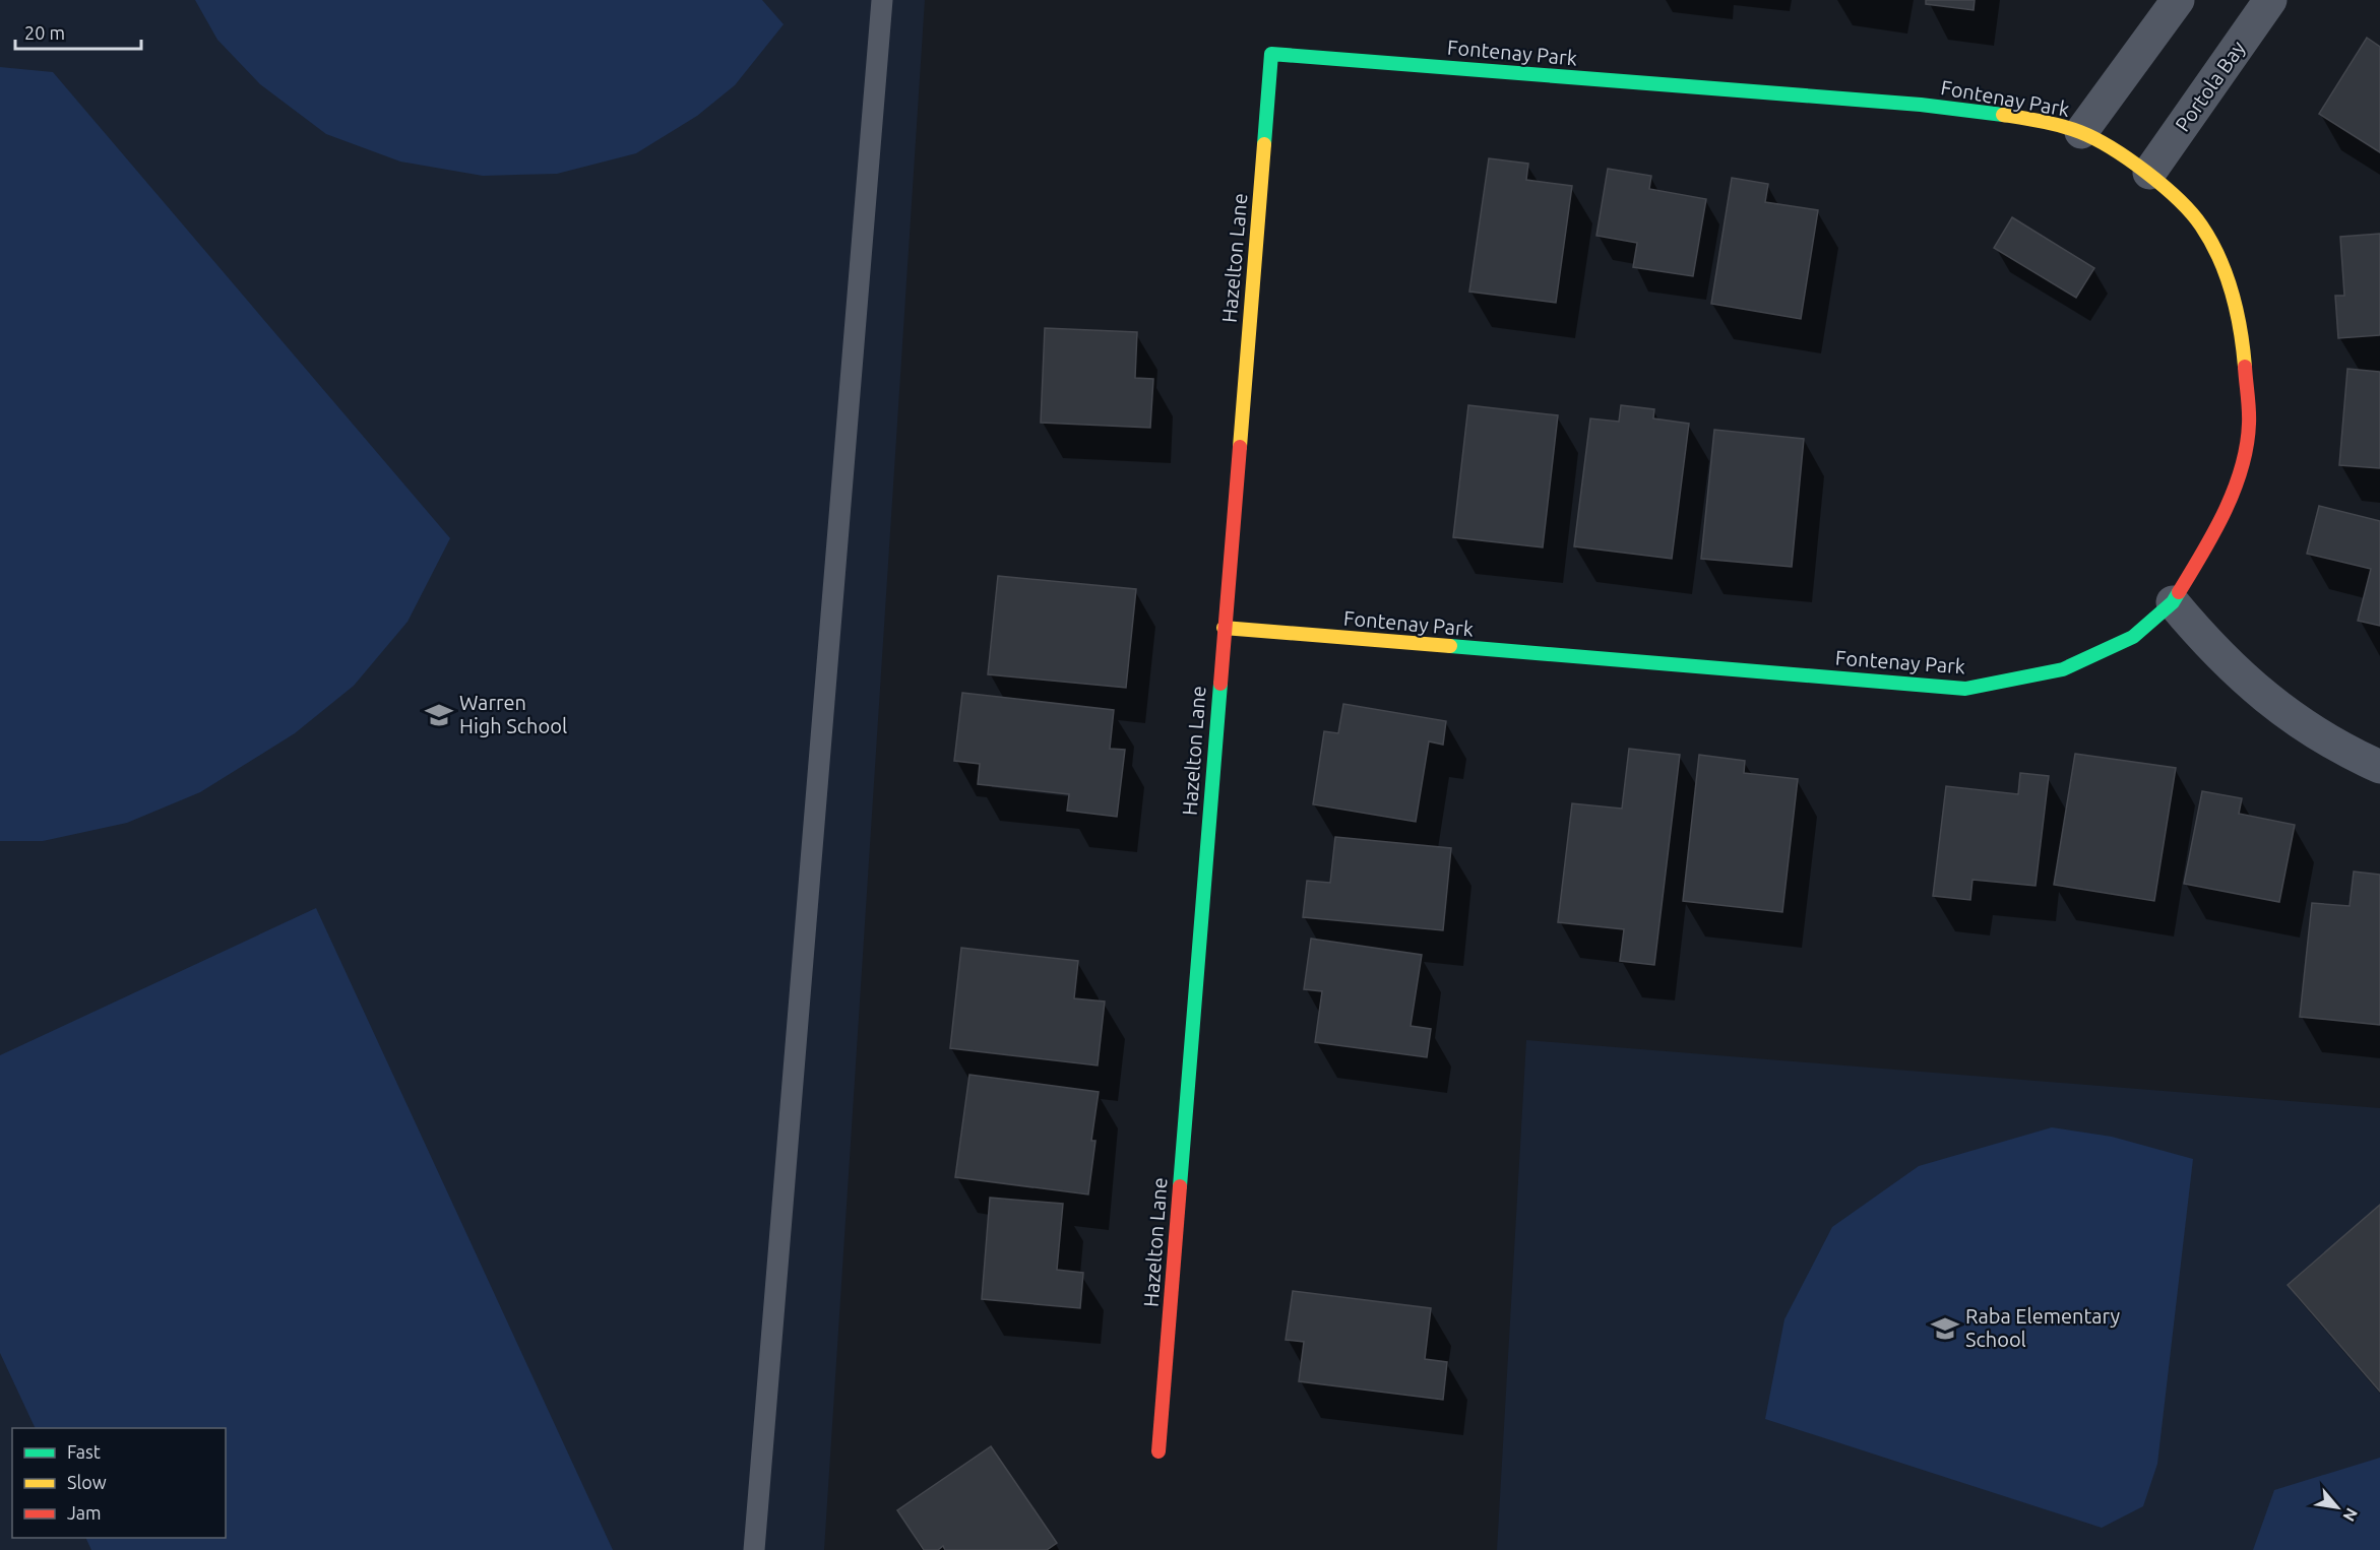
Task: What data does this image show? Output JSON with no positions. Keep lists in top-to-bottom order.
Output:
{
  "streets": {
    "street": ["Fontenay Park", "Portola Bay", "Hazelton Lane"]
  },
  "crossings": [
    ["Fontenay Park", "Portola Bay"],
    ["Fontenay Park", "Hazelton Lane"]
  ],
  "places": {
    "school or university": ["Warren High School", "Raba Elementary School"]
  },
  "legend": ["Fast", "Slow", "Jam"],
  "scale_bar": "20 m",
  "north": "bottom right"
}
